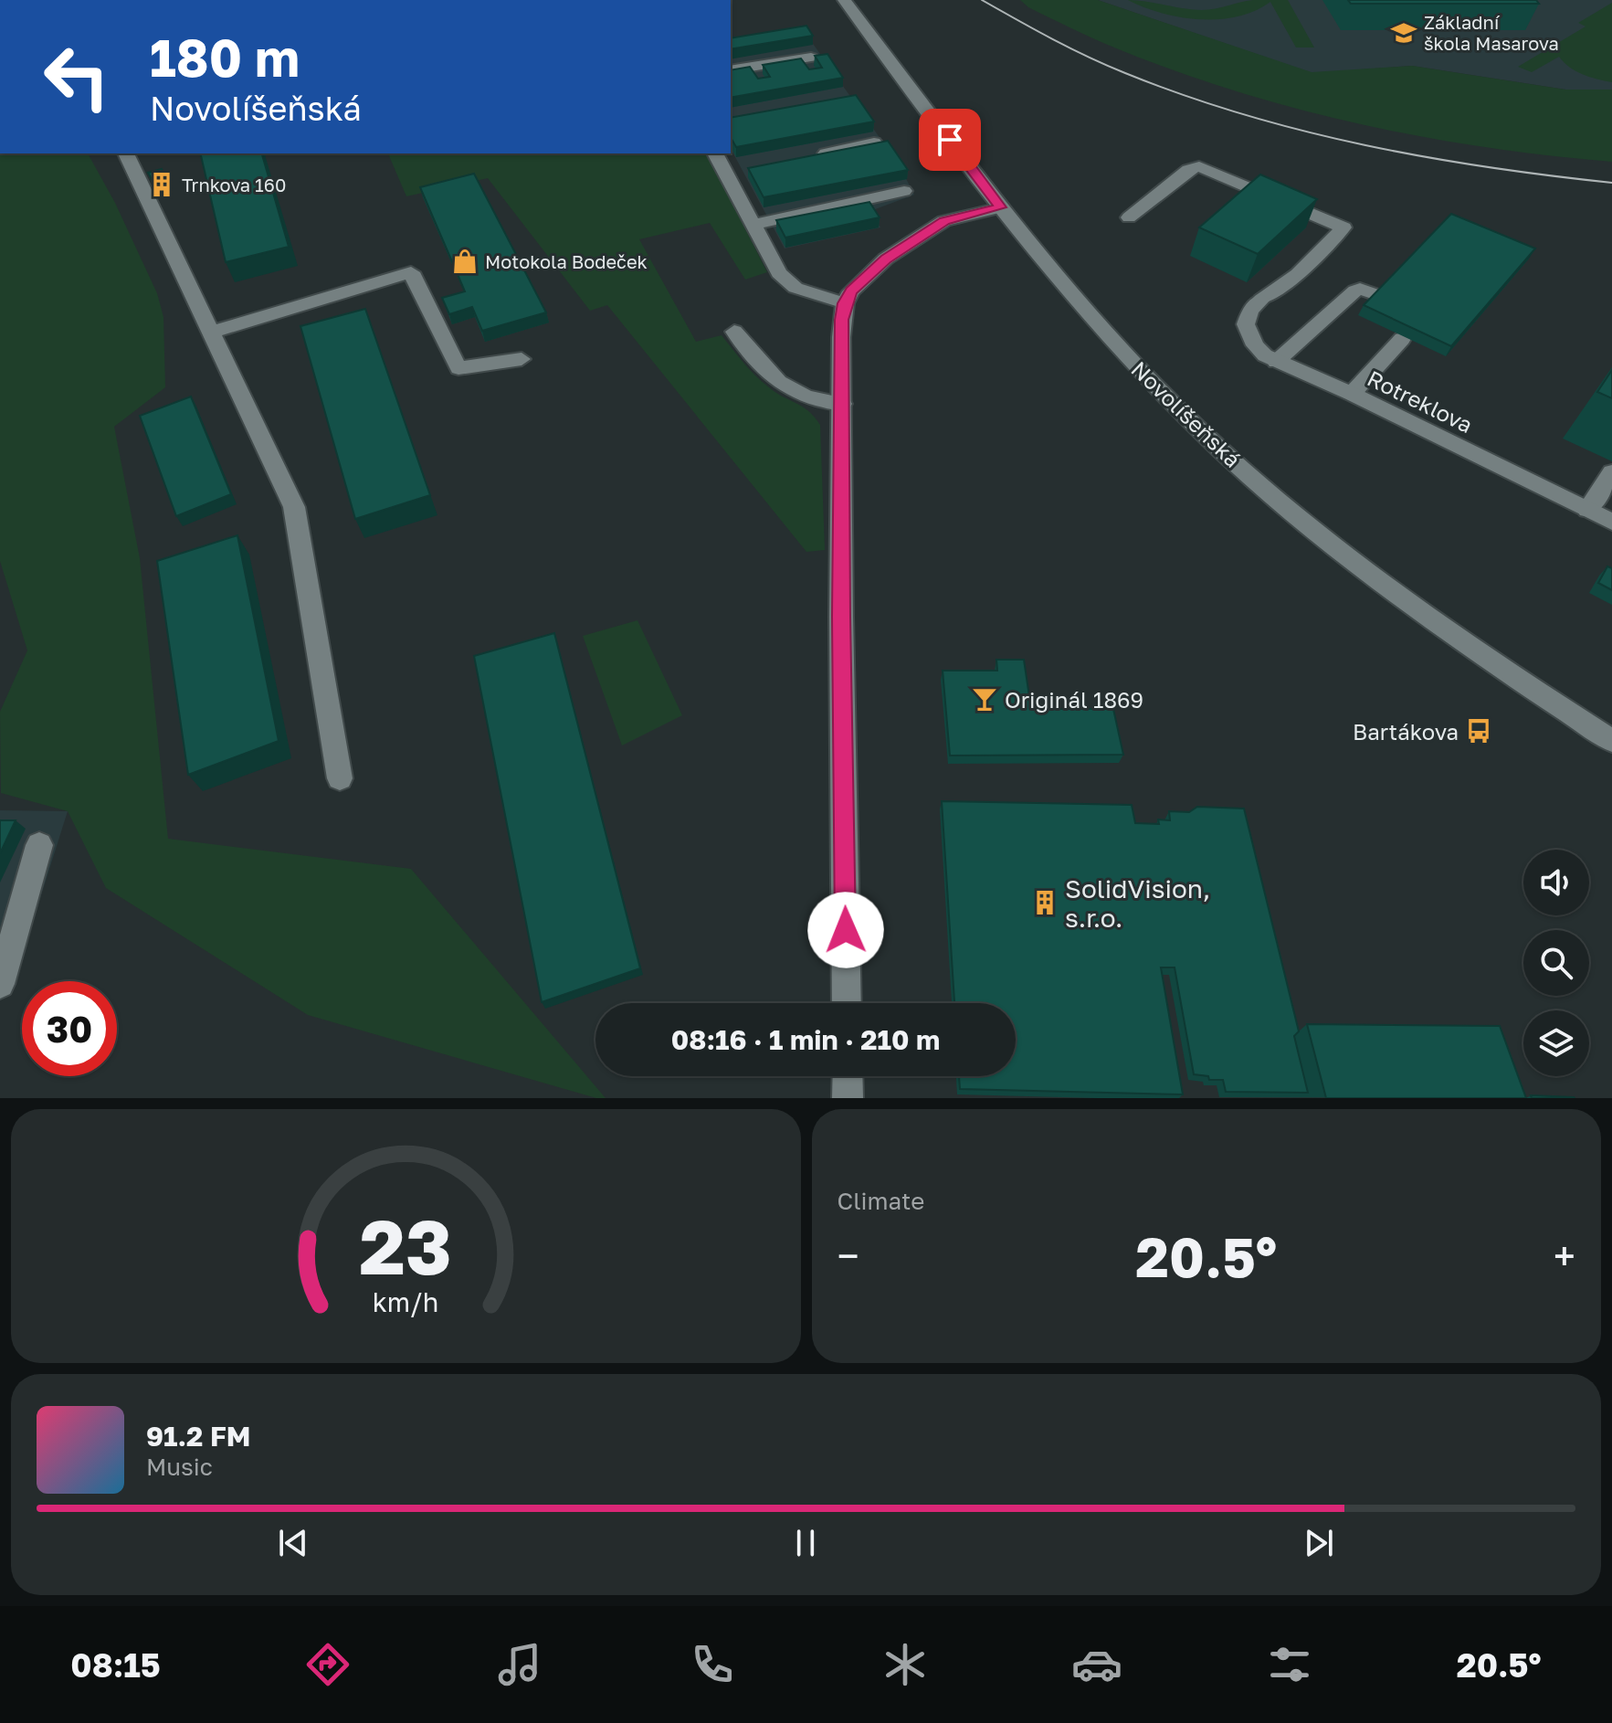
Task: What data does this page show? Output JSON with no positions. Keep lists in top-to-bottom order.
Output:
{
  "streets": {
    "street": ["Rotreklova", "Novolíšeňská"]
  },
  "places": {
    "school or university": ["Základní škola Masarova"],
    "building": ["Trnkova 160", "SolidVision, s.r.o."],
    "shop": ["Motokola Bodeček"],
    "bar": ["Originál 1869"],
    "bus stop": ["Bartákova"]
  },
  "page": {
    "turn": ["180 m", "Novolíšeňská"],
    "limit": "30",
    "trip": "08:16 · 1 min · 210 m",
    "tile": "Climate",
    "heat": ["−", "20.5°", "+"],
    "song": ["91.2 FM", "Music"],
    "tabs": ["08:15", "20.5°"],
    "gauge": ["23", "km/h"]
  }
}
